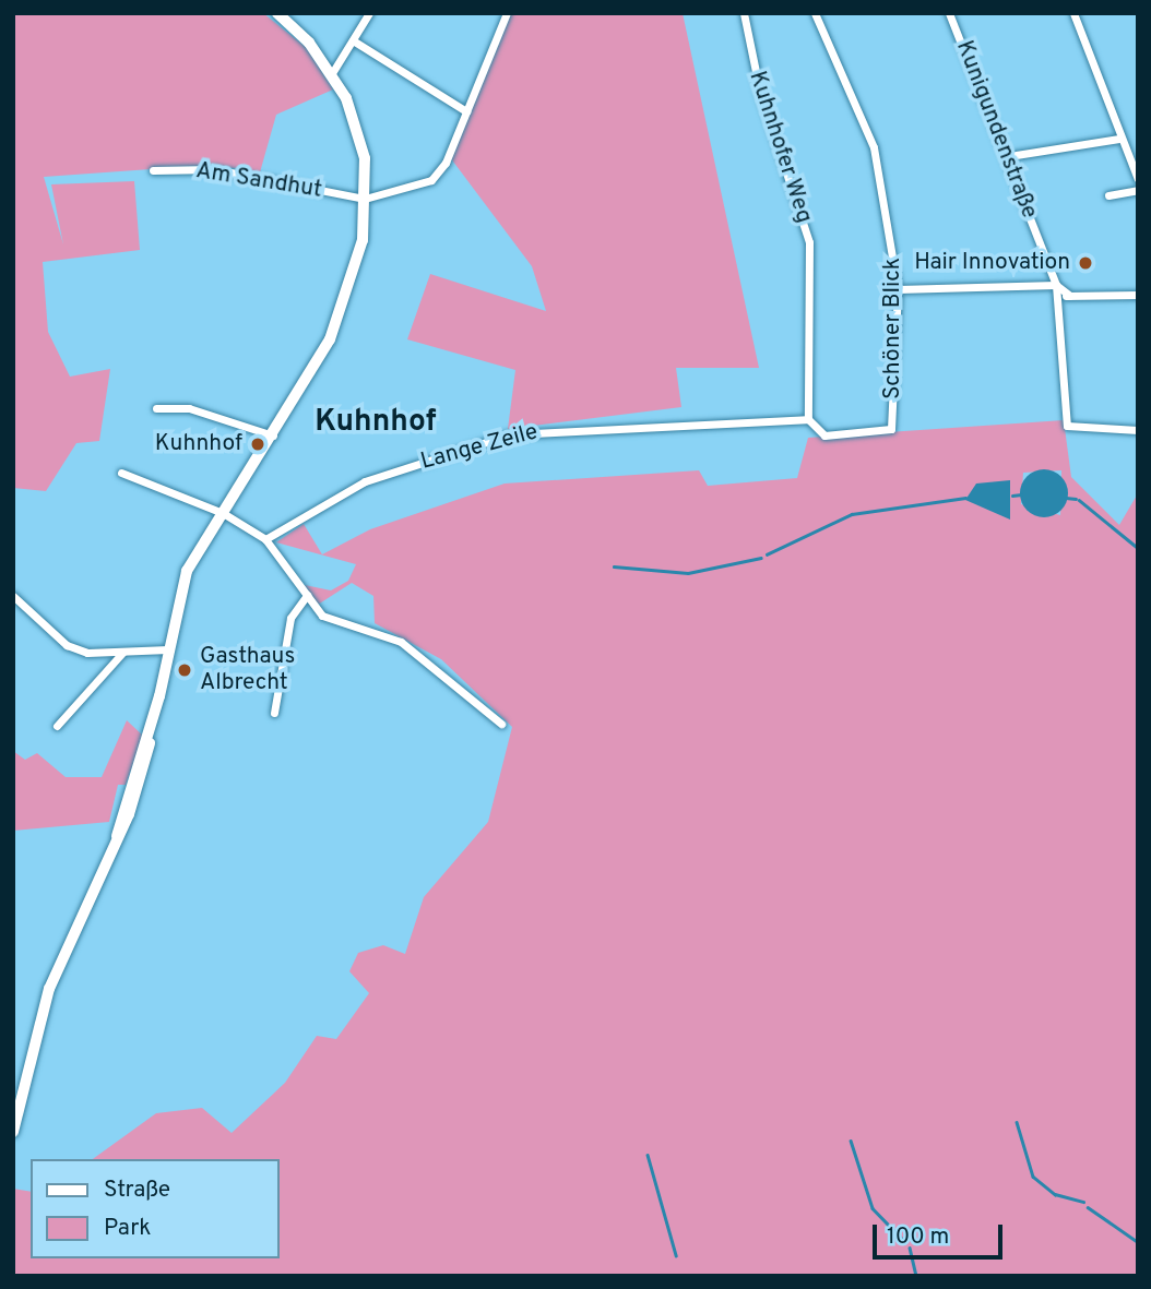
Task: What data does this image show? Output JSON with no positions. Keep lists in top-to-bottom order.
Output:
{
  "streets": {
    "street": [
      "Kunigundenstraße",
      "Kuhnhofer Weg",
      "Am Sandhut",
      "Schöner Blick",
      "Lange Zeile"
    ]
  },
  "crossings": [
    ["Kuhnhofer Weg", "Schöner Blick"],
    ["Kuhnhofer Weg", "Lange Zeile"],
    ["Schöner Blick", "Lange Zeile"]
  ],
  "districts": ["Kuhnhof"],
  "places": ["Hair Innovation", "Kuhnhof", "Gasthaus Albrecht"],
  "legend": ["Straße", "Park"],
  "scale_bar": "100 m"
}
